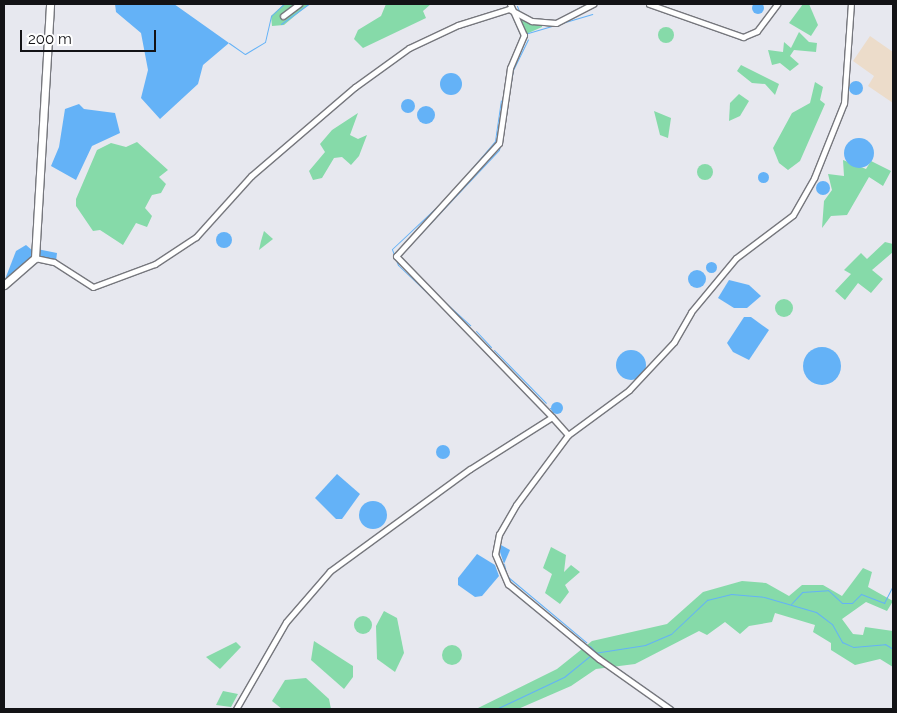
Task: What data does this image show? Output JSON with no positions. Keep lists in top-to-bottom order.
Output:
{
  "scale_bar": "200 m"
}
